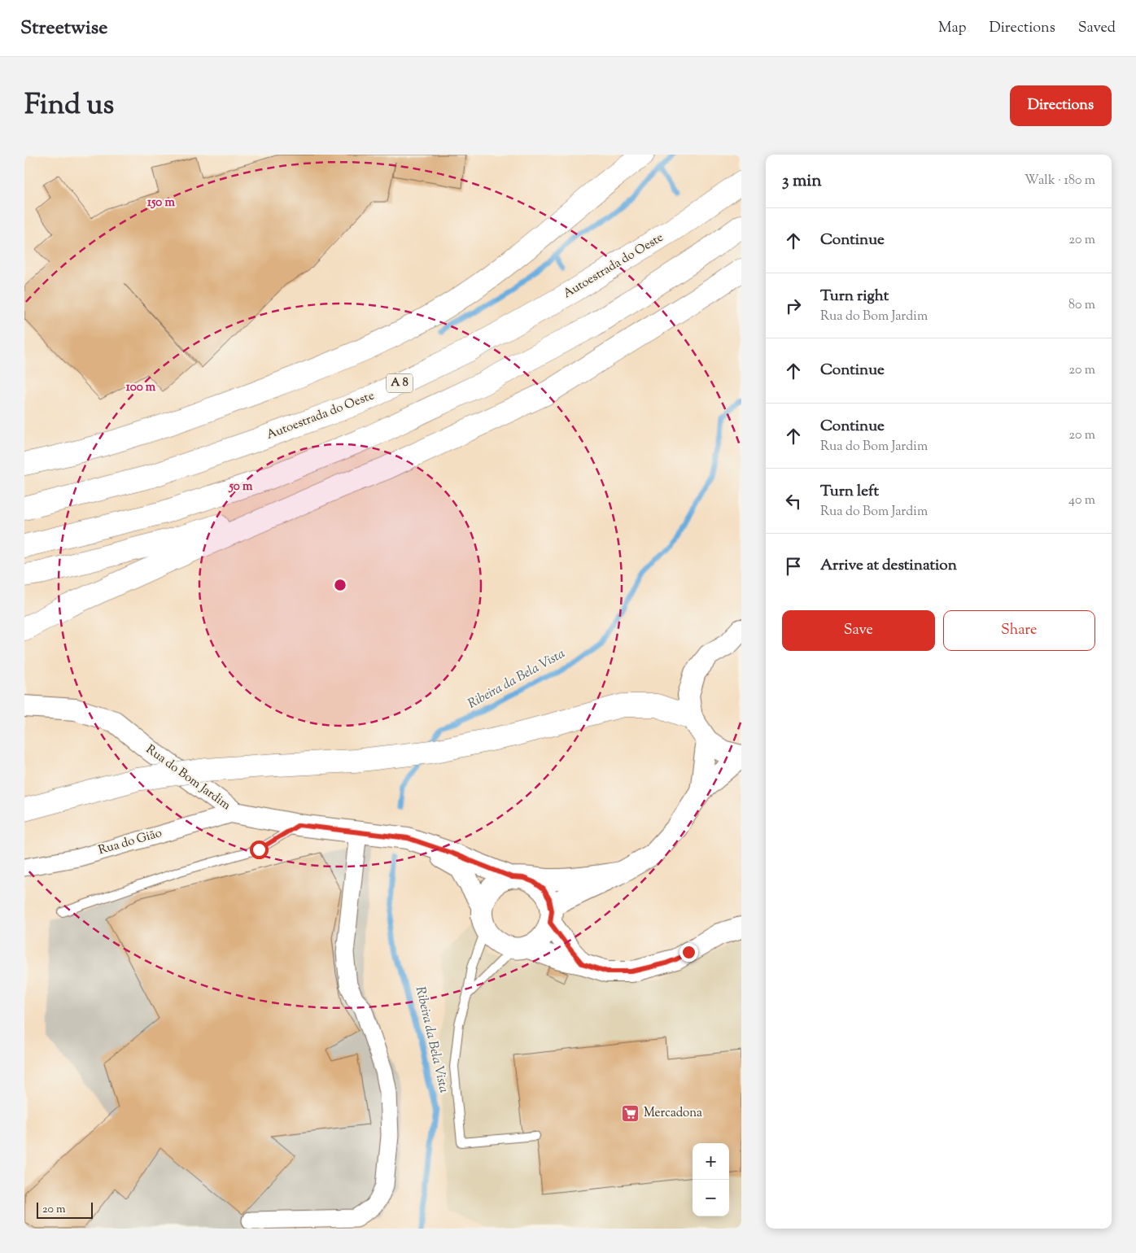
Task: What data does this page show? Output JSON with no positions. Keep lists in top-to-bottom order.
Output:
{
  "streets": {
    "highway": ["Autoestrada do Oeste", "A 8"],
    "street": ["Rua do Bom Jardim", "Rua do Gião"]
  },
  "crossings": [
    ["Rua do Bom Jardim", "Rua do Gião"]
  ],
  "water": ["Ribeira da Bela Vista"],
  "places": {
    "supermarket": ["Mercadona"]
  },
  "scale_bar": "20 m",
  "page": {
    "header": "Streetwise",
    "nav": ["Map", "Directions", "Saved"],
    "title": "Find us",
    "buttons": [
      "Directions",
      ["Save", "Share"]
    ],
    "heading": ["3 min", "Walk · 180 m"],
    "list": [
      ["Continue", "20 m"],
      ["Turn right", "Rua do Bom Jardim", "80 m"],
      ["Continue", "20 m"],
      ["Continue", "Rua do Bom Jardim", "20 m"],
      ["Turn left", "Rua do Bom Jardim", "40 m"],
      "Arrive at destination"
    ],
    "map_buttons": ["+", "−"],
    "scale": "20 m"
  },
  "rings": ["150 m", "100 m", "50 m"]
}
